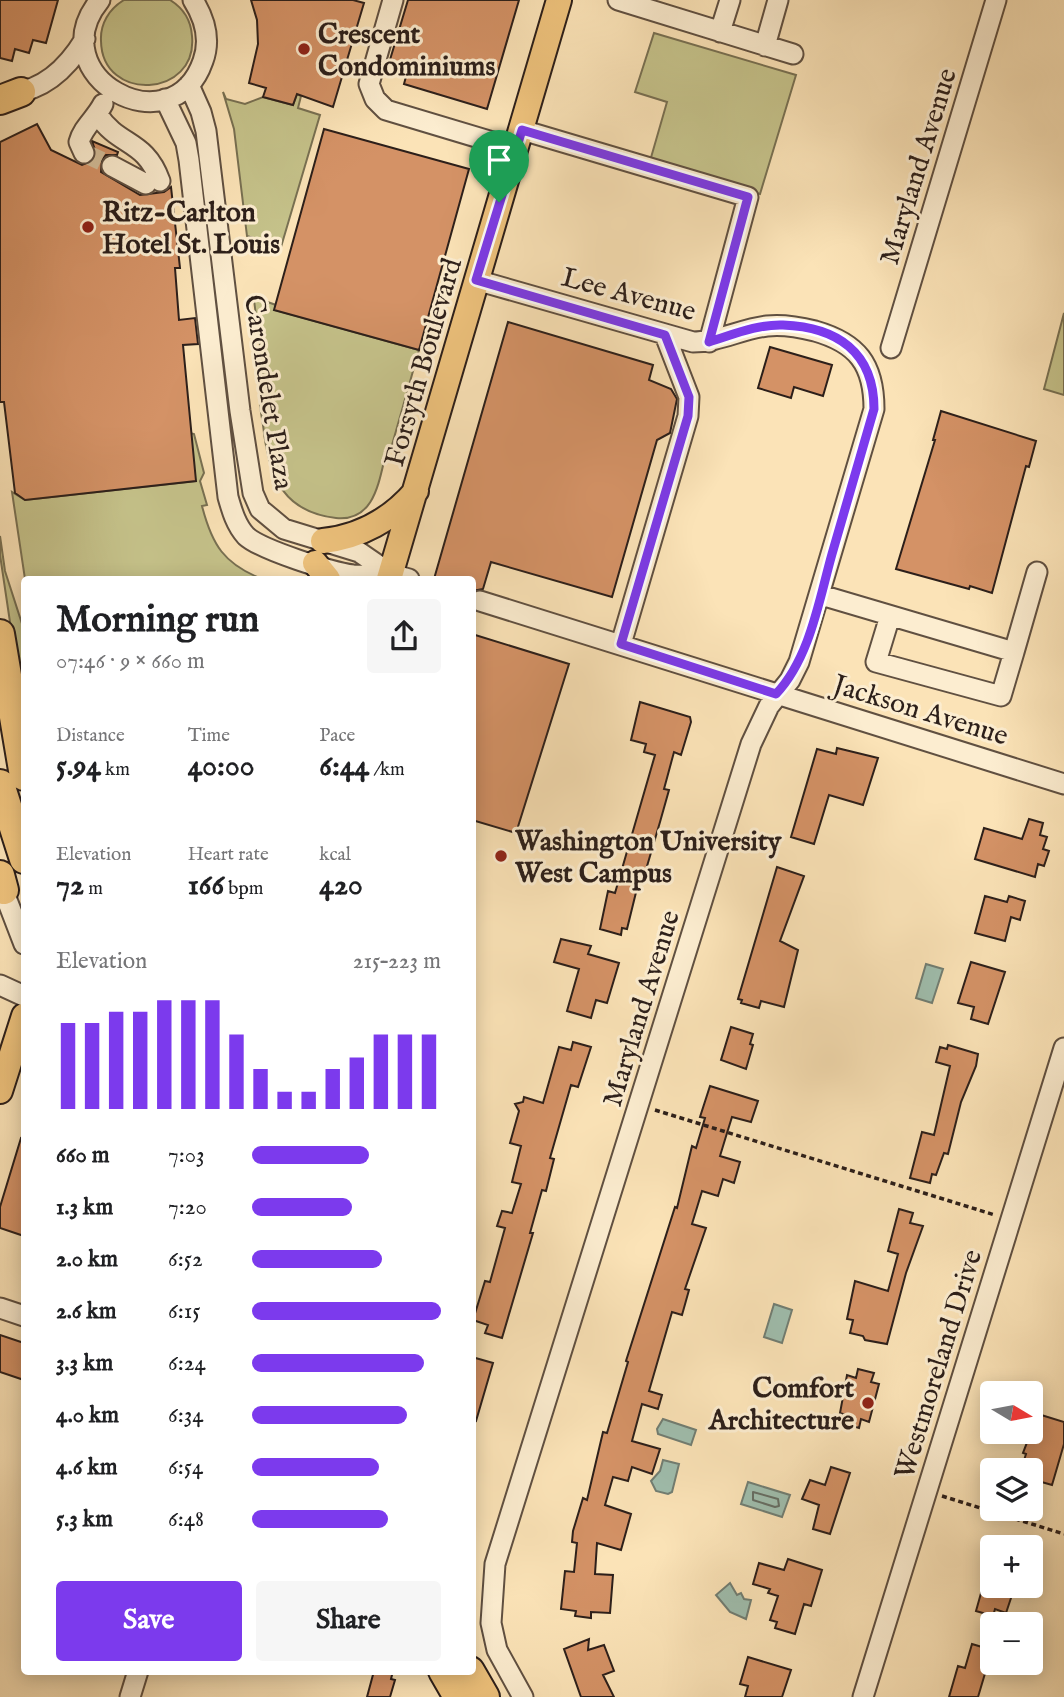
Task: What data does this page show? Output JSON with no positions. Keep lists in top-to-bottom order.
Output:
{
  "streets": {
    "main road": ["Forsyth Boulevard"],
    "street": [
      "Maryland Avenue",
      "Lee Avenue",
      "Carondelet Plaza",
      "Jackson Avenue",
      "Westmoreland Drive"
    ]
  },
  "crossings": [
    ["Maryland Avenue", "Lee Avenue"],
    ["Maryland Avenue", "Jackson Avenue"],
    ["Lee Avenue", "Forsyth Boulevard"]
  ],
  "places": [
    "Crescent Condominiums",
    "Ritz-Carlton Hotel St. Louis",
    "Washington University West Campus",
    "Comfort Architecture"
  ],
  "north": "right",
  "page": {
    "heading": ["Morning run", "07:46 · 9 × 660 m"],
    "stats": [
      ["Distance", "5.94 km"],
      ["Time", "40:00"],
      ["Pace", "6:44 /km"],
      ["Elevation", "72 m"],
      ["Heart rate", "166 bpm"],
      ["kcal", "420"]
    ],
    "chart": ["Elevation", "215–223 m"],
    "list": [
      {
        "name": "660 m",
        "note": "7:03"
      },
      {
        "name": "1.3 km",
        "note": "7:20"
      },
      {
        "name": "2.0 km",
        "note": "6:52"
      },
      {
        "name": "2.6 km",
        "note": "6:15"
      },
      {
        "name": "3.3 km",
        "note": "6:24"
      },
      {
        "name": "4.0 km",
        "note": "6:34"
      },
      {
        "name": "4.6 km",
        "note": "6:54"
      },
      {
        "name": "5.3 km",
        "note": "6:48"
      }
    ],
    "map_buttons": ["+", "−"],
    "buttons": ["Save", "Share"]
  }
}
